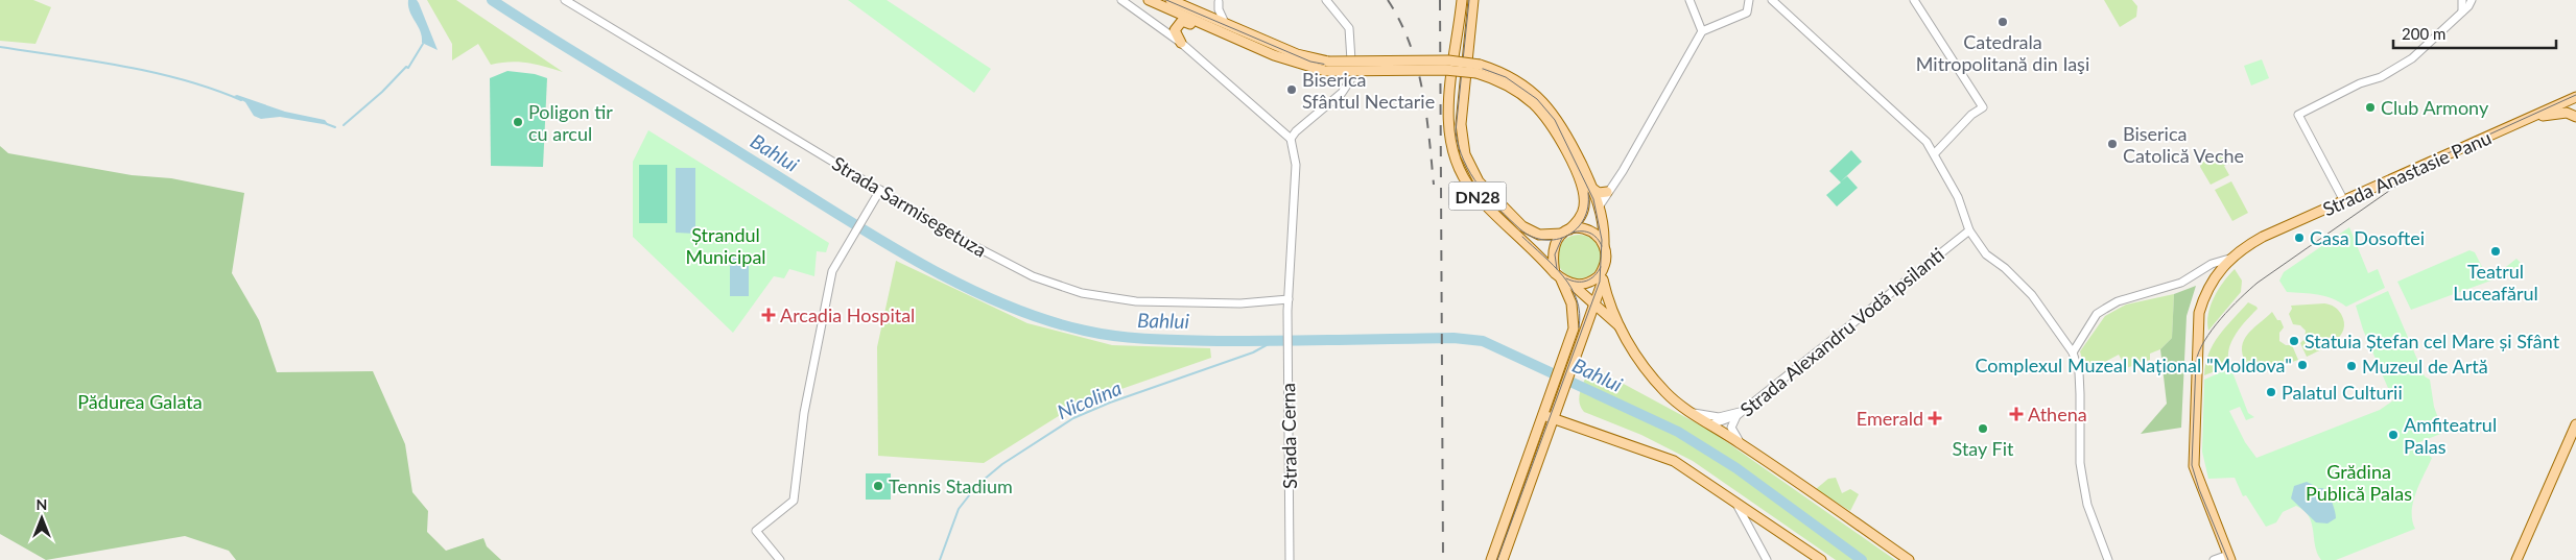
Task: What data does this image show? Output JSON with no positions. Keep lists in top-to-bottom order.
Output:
{
  "streets": {
    "main road": ["Strada Anastasie Panu", "DN28"],
    "street": ["Strada Sarmisegetuza", "Strada Alexandru Vodă Ipsilanti", "Strada Cerna"]
  },
  "crossings": [
    ["Strada Sarmisegetuza", "Strada Cerna"]
  ],
  "water": ["Bahlui", "Nicolina"],
  "parks": ["Ștrandul Municipal", "Pădurea Galata", "Grădina Publică Palas"],
  "places": {
    "other": [
      "Catedrala Mitropolitană din Iaşi",
      "Biserica Sfântul Nectarie",
      "Club Armony",
      "Poligon tir cu arcul",
      "Biserica Catolică Veche",
      "Casa Dosoftei",
      "Teatrul Luceafărul",
      "Statuia Ștefan cel Mare și Sfânt",
      "Complexul Muzeal Național \"Moldova\"",
      "Muzeul de Artă",
      "Palatul Culturii",
      "Stay Fit",
      "Amfiteatrul Palas",
      "Tennis Stadium"
    ],
    "health": ["Arcadia Hospital", "Athena", "Emerald"]
  },
  "scale_bar": "200 m",
  "north": "top"
}
